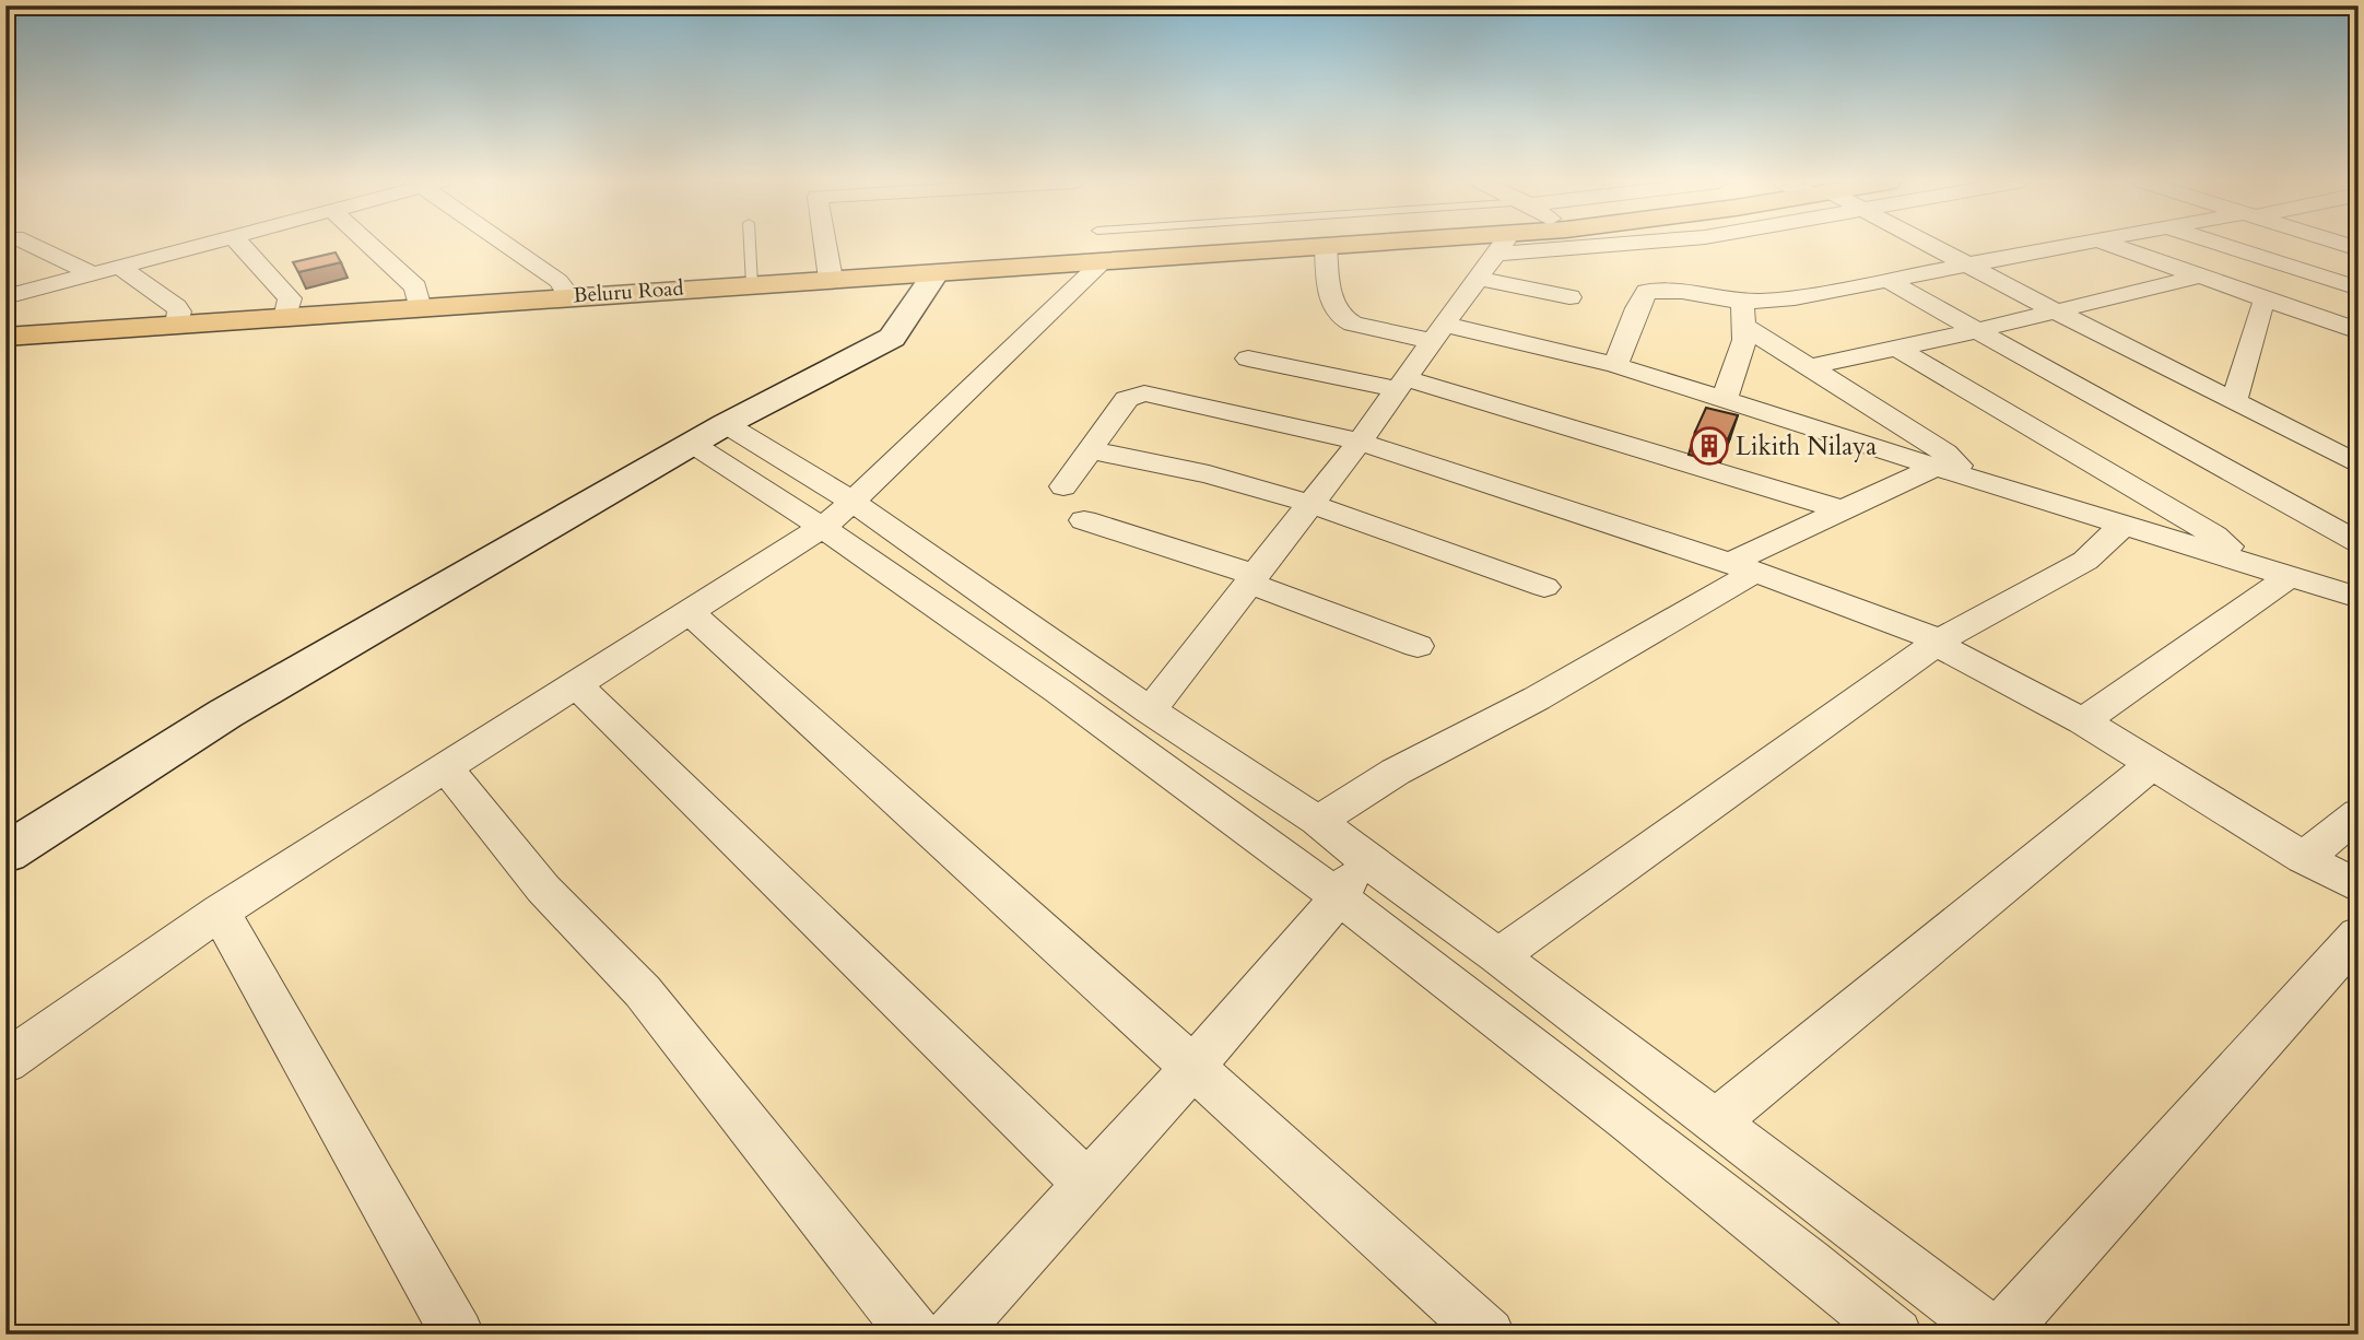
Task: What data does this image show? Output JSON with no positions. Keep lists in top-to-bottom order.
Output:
{
  "streets": {
    "highway": ["Beluru Road"]
  },
  "places": {
    "building": ["Likith Nilaya"]
  }
}
